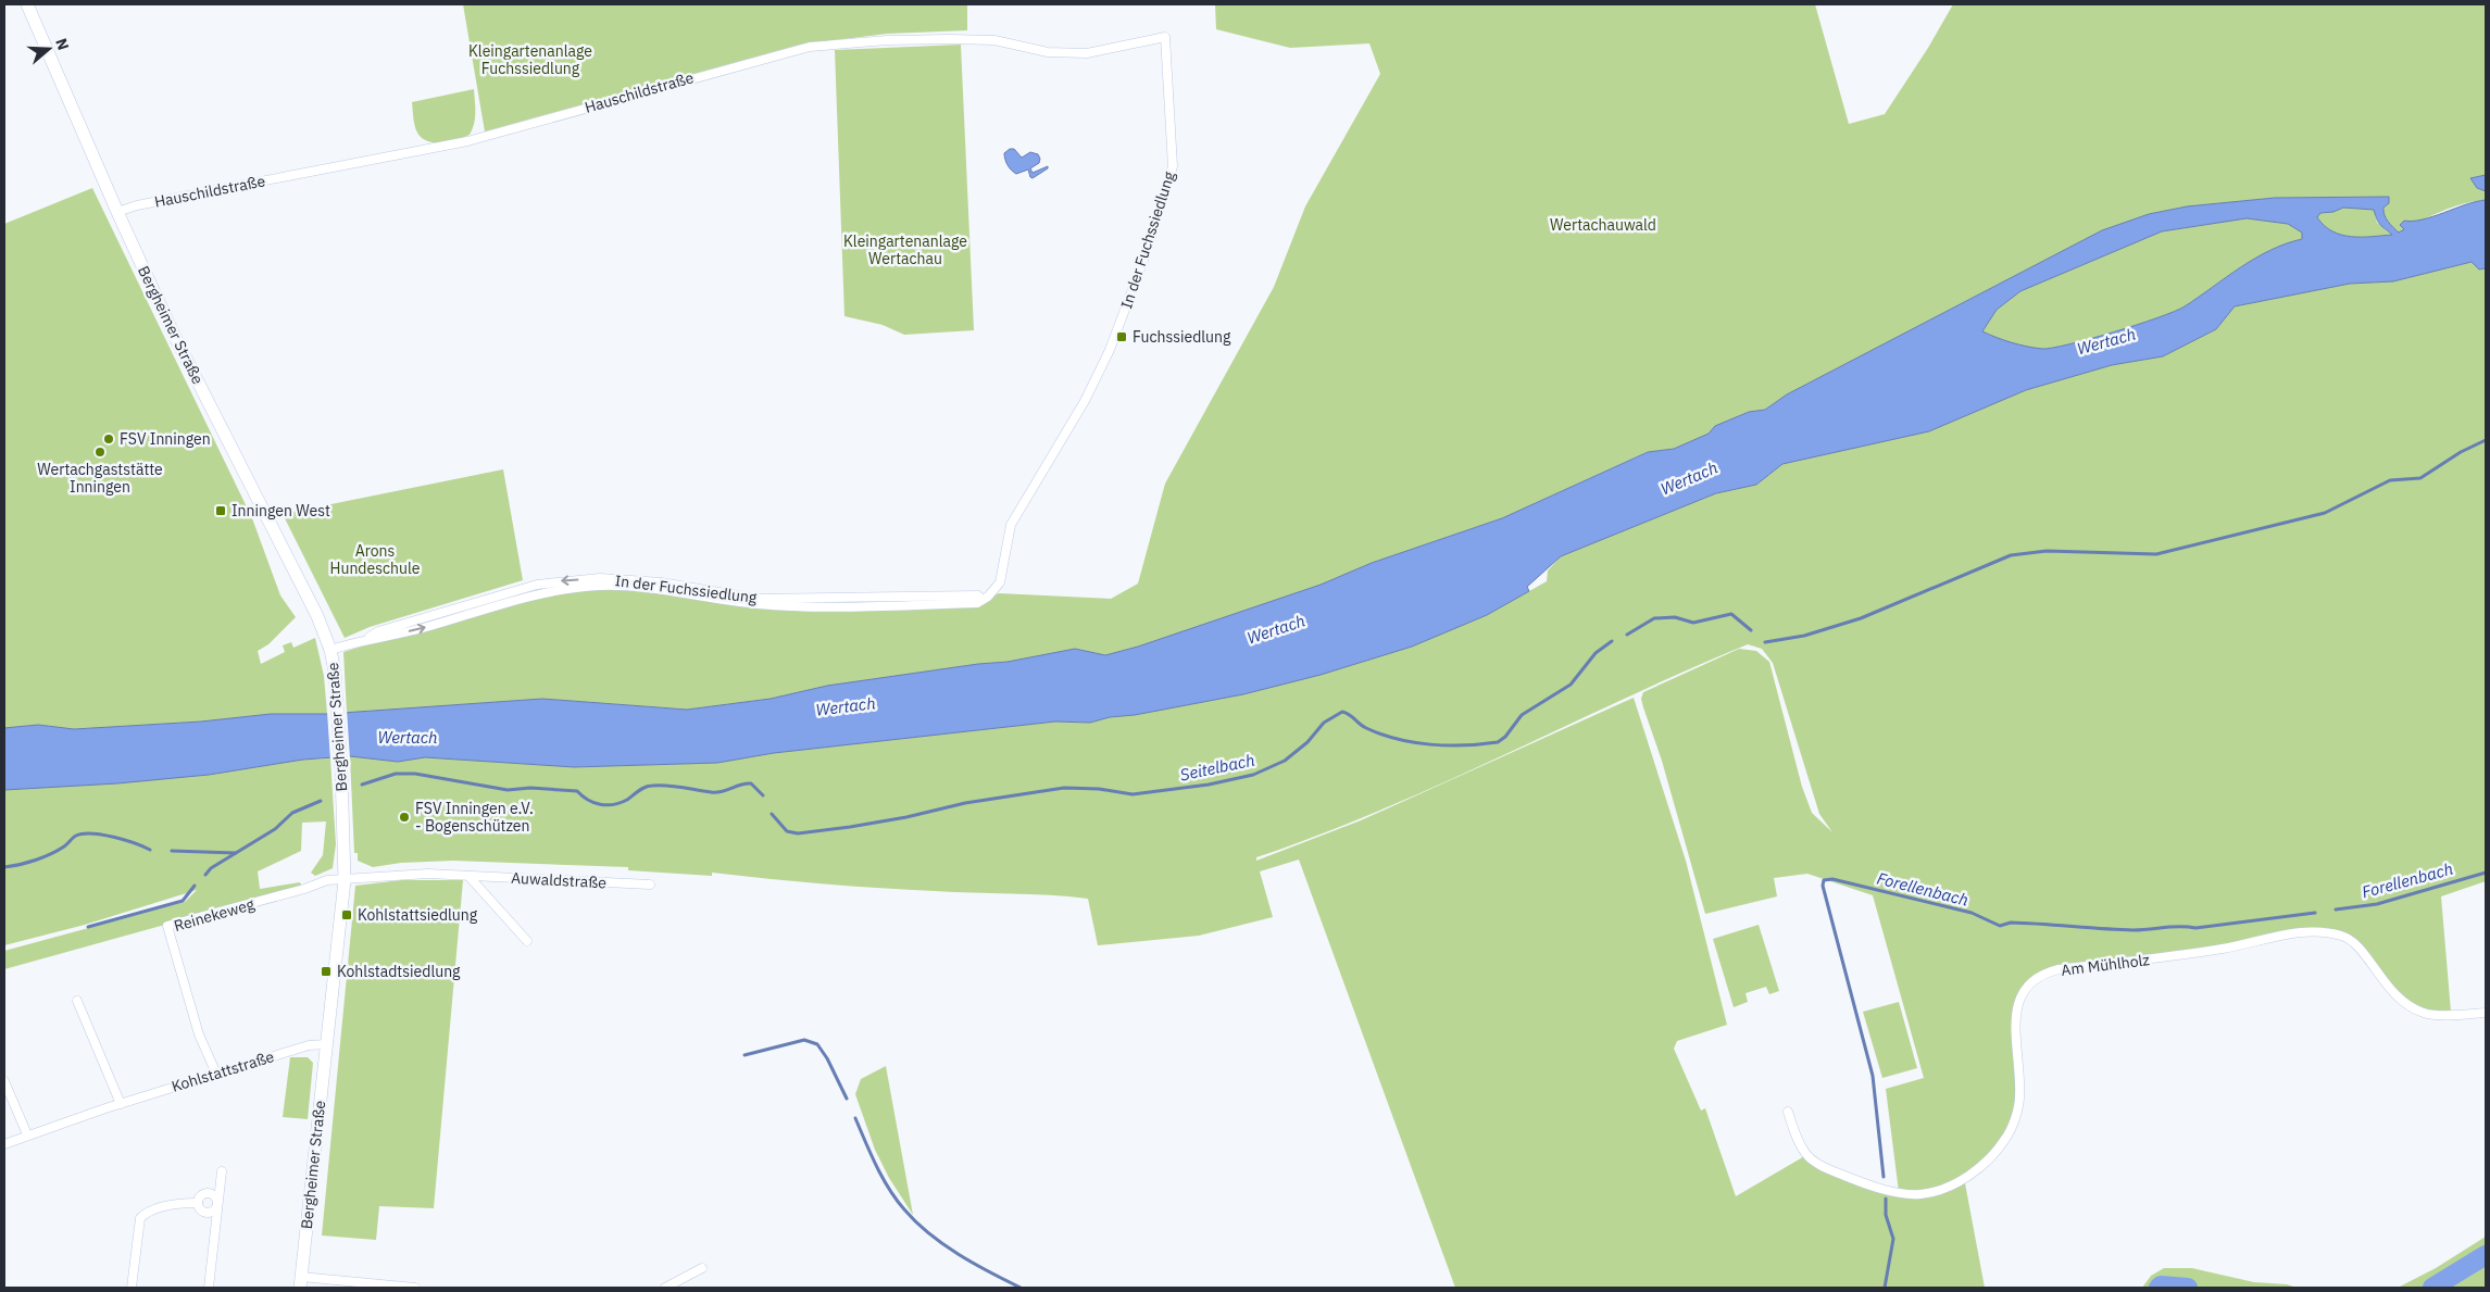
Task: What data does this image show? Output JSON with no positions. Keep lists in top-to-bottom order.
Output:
{
  "streets": {
    "street": [
      "Hauschildstraße",
      "In der Fuchssiedlung",
      "Bergheimer Straße",
      "Auwaldstraße",
      "Reinekeweg",
      "Am Mühlholz",
      "Kohlstattstraße"
    ]
  },
  "crossings": [
    ["Hauschildstraße", "In der Fuchssiedlung"],
    ["Hauschildstraße", "Bergheimer Straße"],
    ["In der Fuchssiedlung", "Bergheimer Straße"],
    ["Bergheimer Straße", "Auwaldstraße"],
    ["Bergheimer Straße", "Reinekeweg"],
    ["Bergheimer Straße", "Kohlstattstraße"],
    ["Auwaldstraße", "Reinekeweg"],
    ["Reinekeweg", "Kohlstattstraße"]
  ],
  "water": ["Wertach", "Seitelbach", "Forellenbach"],
  "parks": [
    "Kleingartenanlage Fuchssiedlung",
    "Wertachauwald",
    "Kleingartenanlage Wertachau",
    "Arons Hundeschule"
  ],
  "places": {
    "transit": [
      "Fuchssiedlung",
      "Inningen West",
      "Kohlstattsiedlung",
      "Kohlstadtsiedlung"
    ],
    "other": ["FSV Inningen", "Wertachgaststätte Inningen", "FSV Inningen e.V. - Bogenschützen"]
  },
  "north": "right"
}
